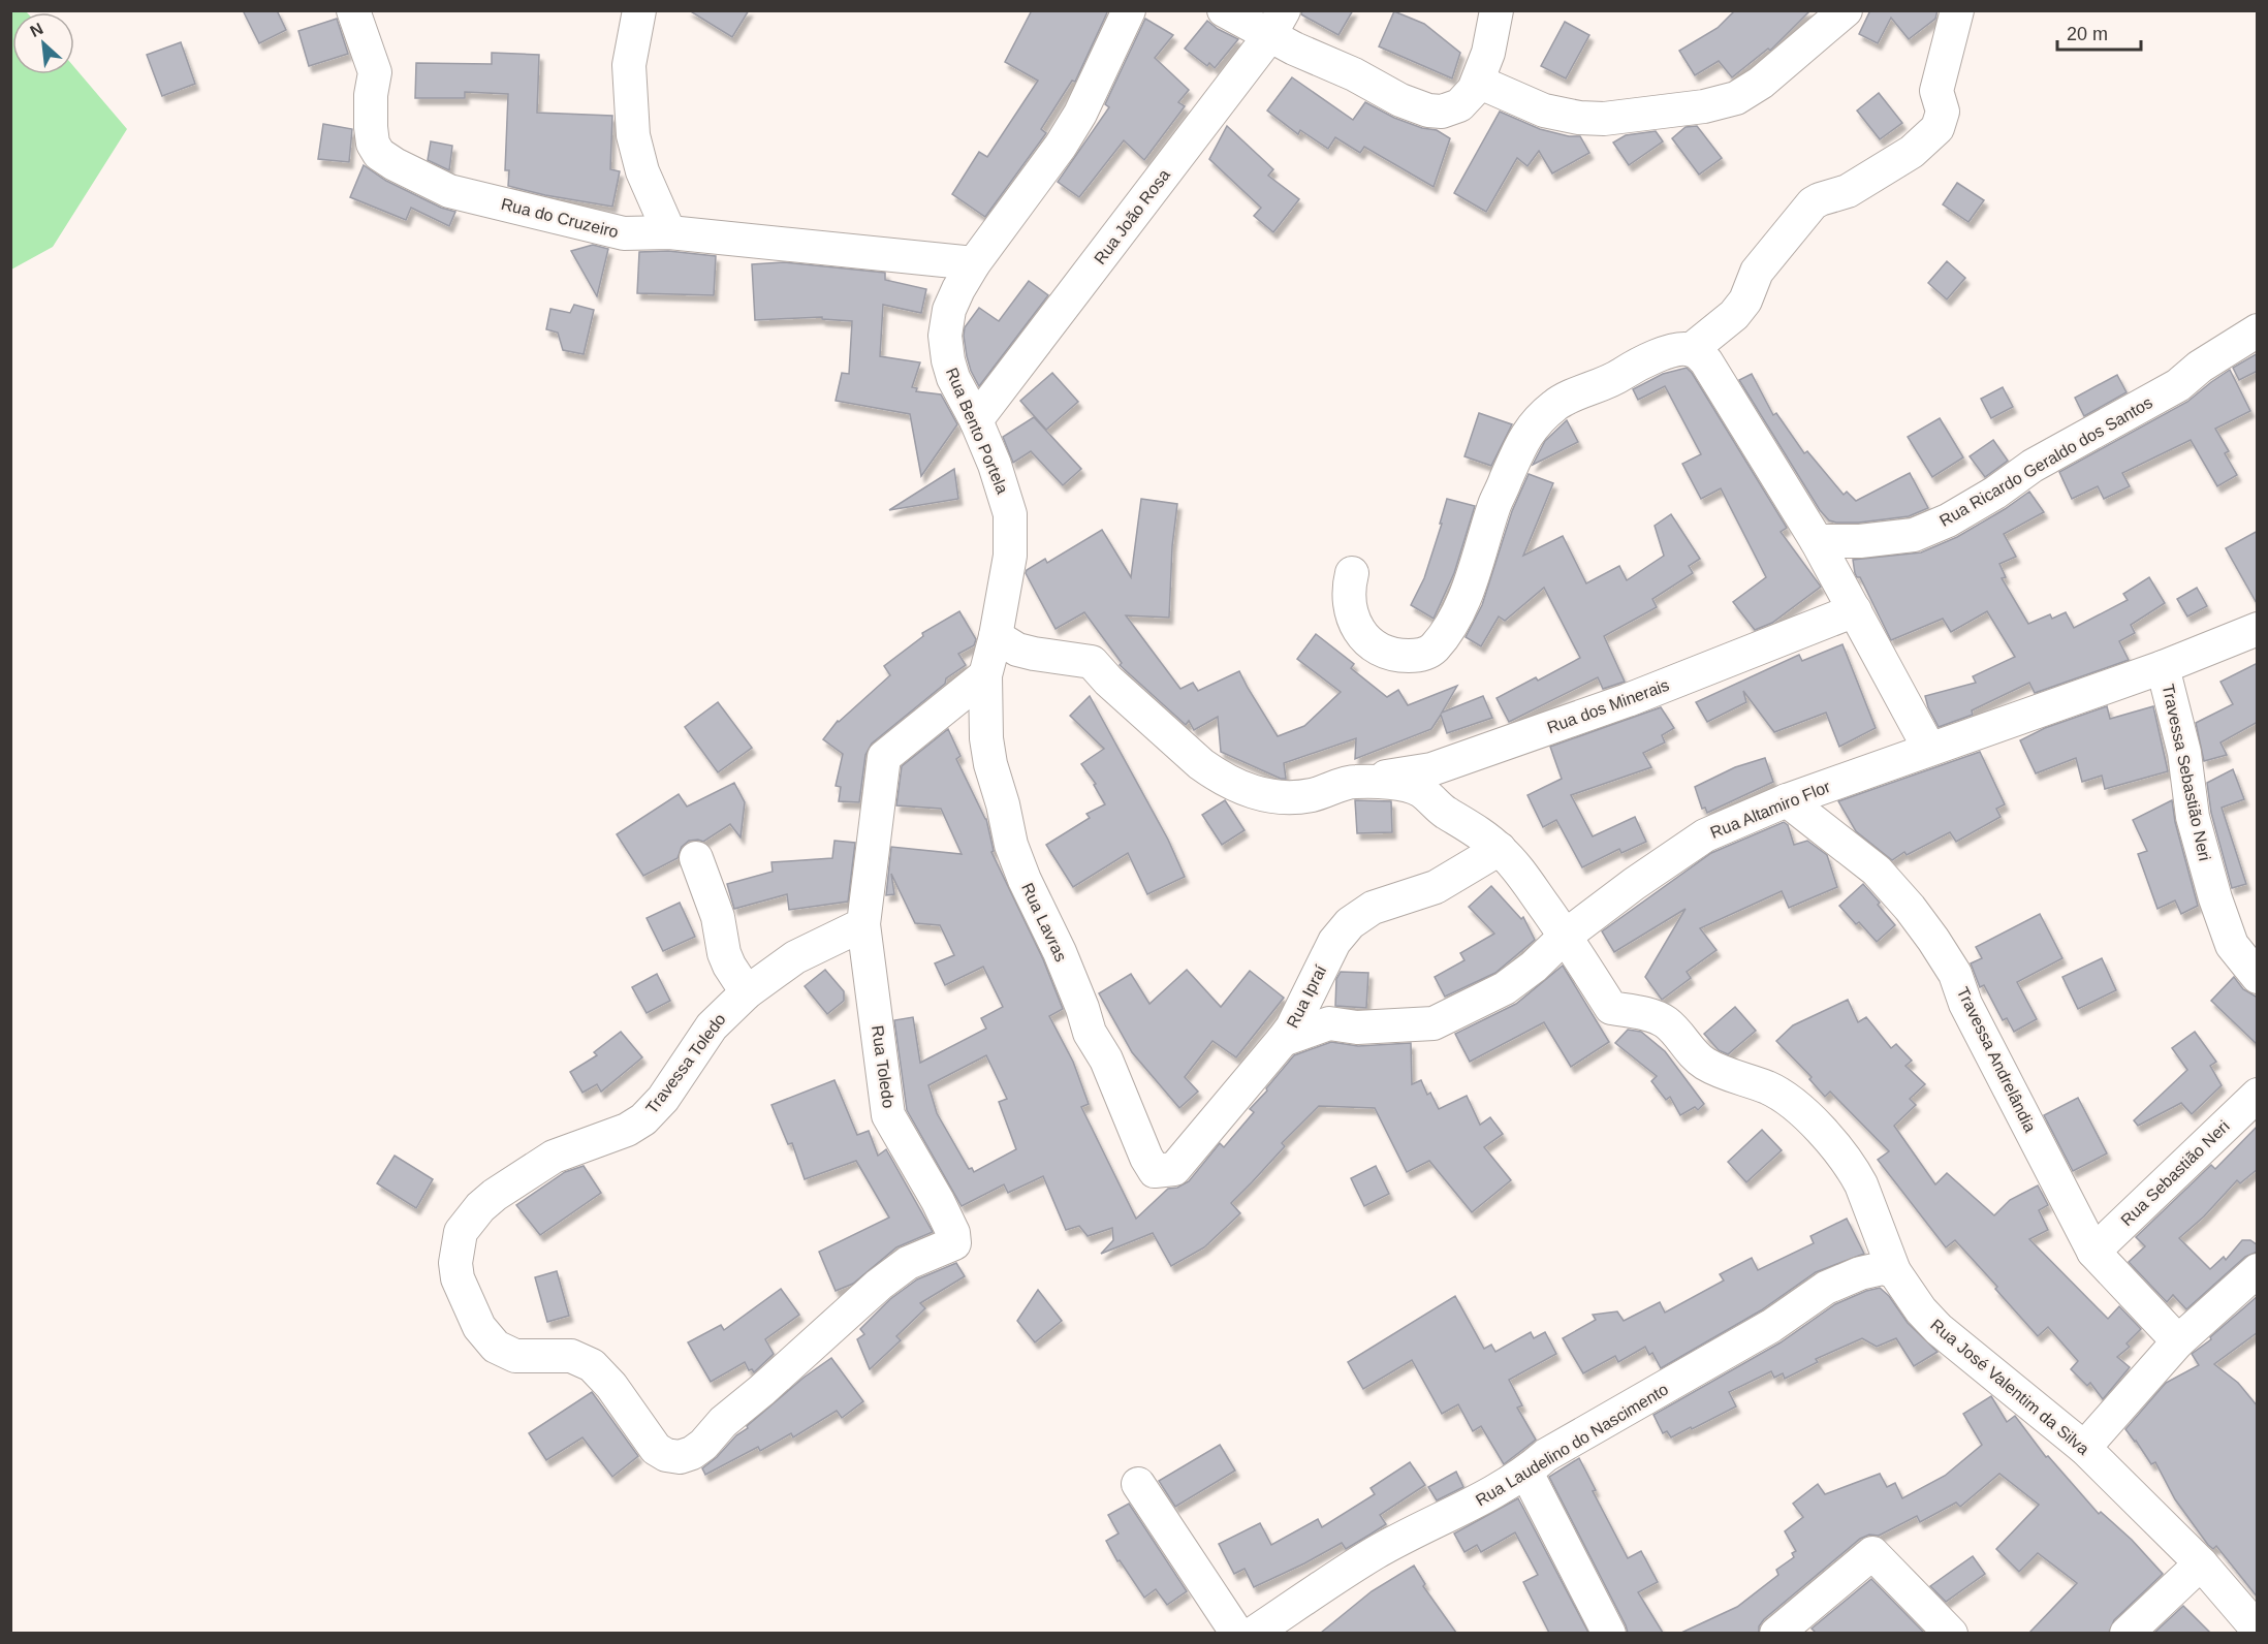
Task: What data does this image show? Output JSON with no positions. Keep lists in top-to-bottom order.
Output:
{
  "streets": {
    "street": [
      "Rua João Rosa",
      "Rua do Cruzeiro",
      "Rua Bento Portela",
      "Rua Ricardo Geraldo dos Santos",
      "Rua dos Minerais",
      "Travessa Sebastião Neri",
      "Rua Altamiro Flor",
      "Rua Lavras",
      "Rua Ipraí",
      "Travessa Andrelândia",
      "Travessa Toledo",
      "Rua Toledo",
      "Rua Sebastião Neri",
      "Rua José Valentim da Silva",
      "Rua Laudelino do Nascimento"
    ]
  },
  "crossings": [
    ["Rua João Rosa", "Rua Bento Portela"],
    ["Rua do Cruzeiro", "Rua Bento Portela"],
    ["Rua Bento Portela", "Rua Lavras"],
    ["Rua Bento Portela", "Rua Toledo"],
    ["Rua Bento Portela", "Rua José Valentim da Silva"],
    ["Rua dos Minerais", "Rua José Valentim da Silva"],
    ["Travessa Sebastião Neri", "Rua Altamiro Flor"],
    ["Rua Altamiro Flor", "Rua Ipraí"],
    ["Rua Altamiro Flor", "Travessa Andrelândia"],
    ["Rua Altamiro Flor", "Rua José Valentim da Silva"],
    ["Rua Lavras", "Rua Ipraí"],
    ["Rua Lavras", "Rua Toledo"],
    ["Rua Ipraí", "Rua José Valentim da Silva"],
    ["Travessa Andrelândia", "Rua Sebastião Neri"],
    ["Travessa Toledo", "Rua Toledo"],
    ["Rua José Valentim da Silva", "Rua Laudelino do Nascimento"]
  ],
  "scale_bar": "20 m",
  "north": "top left"
}
